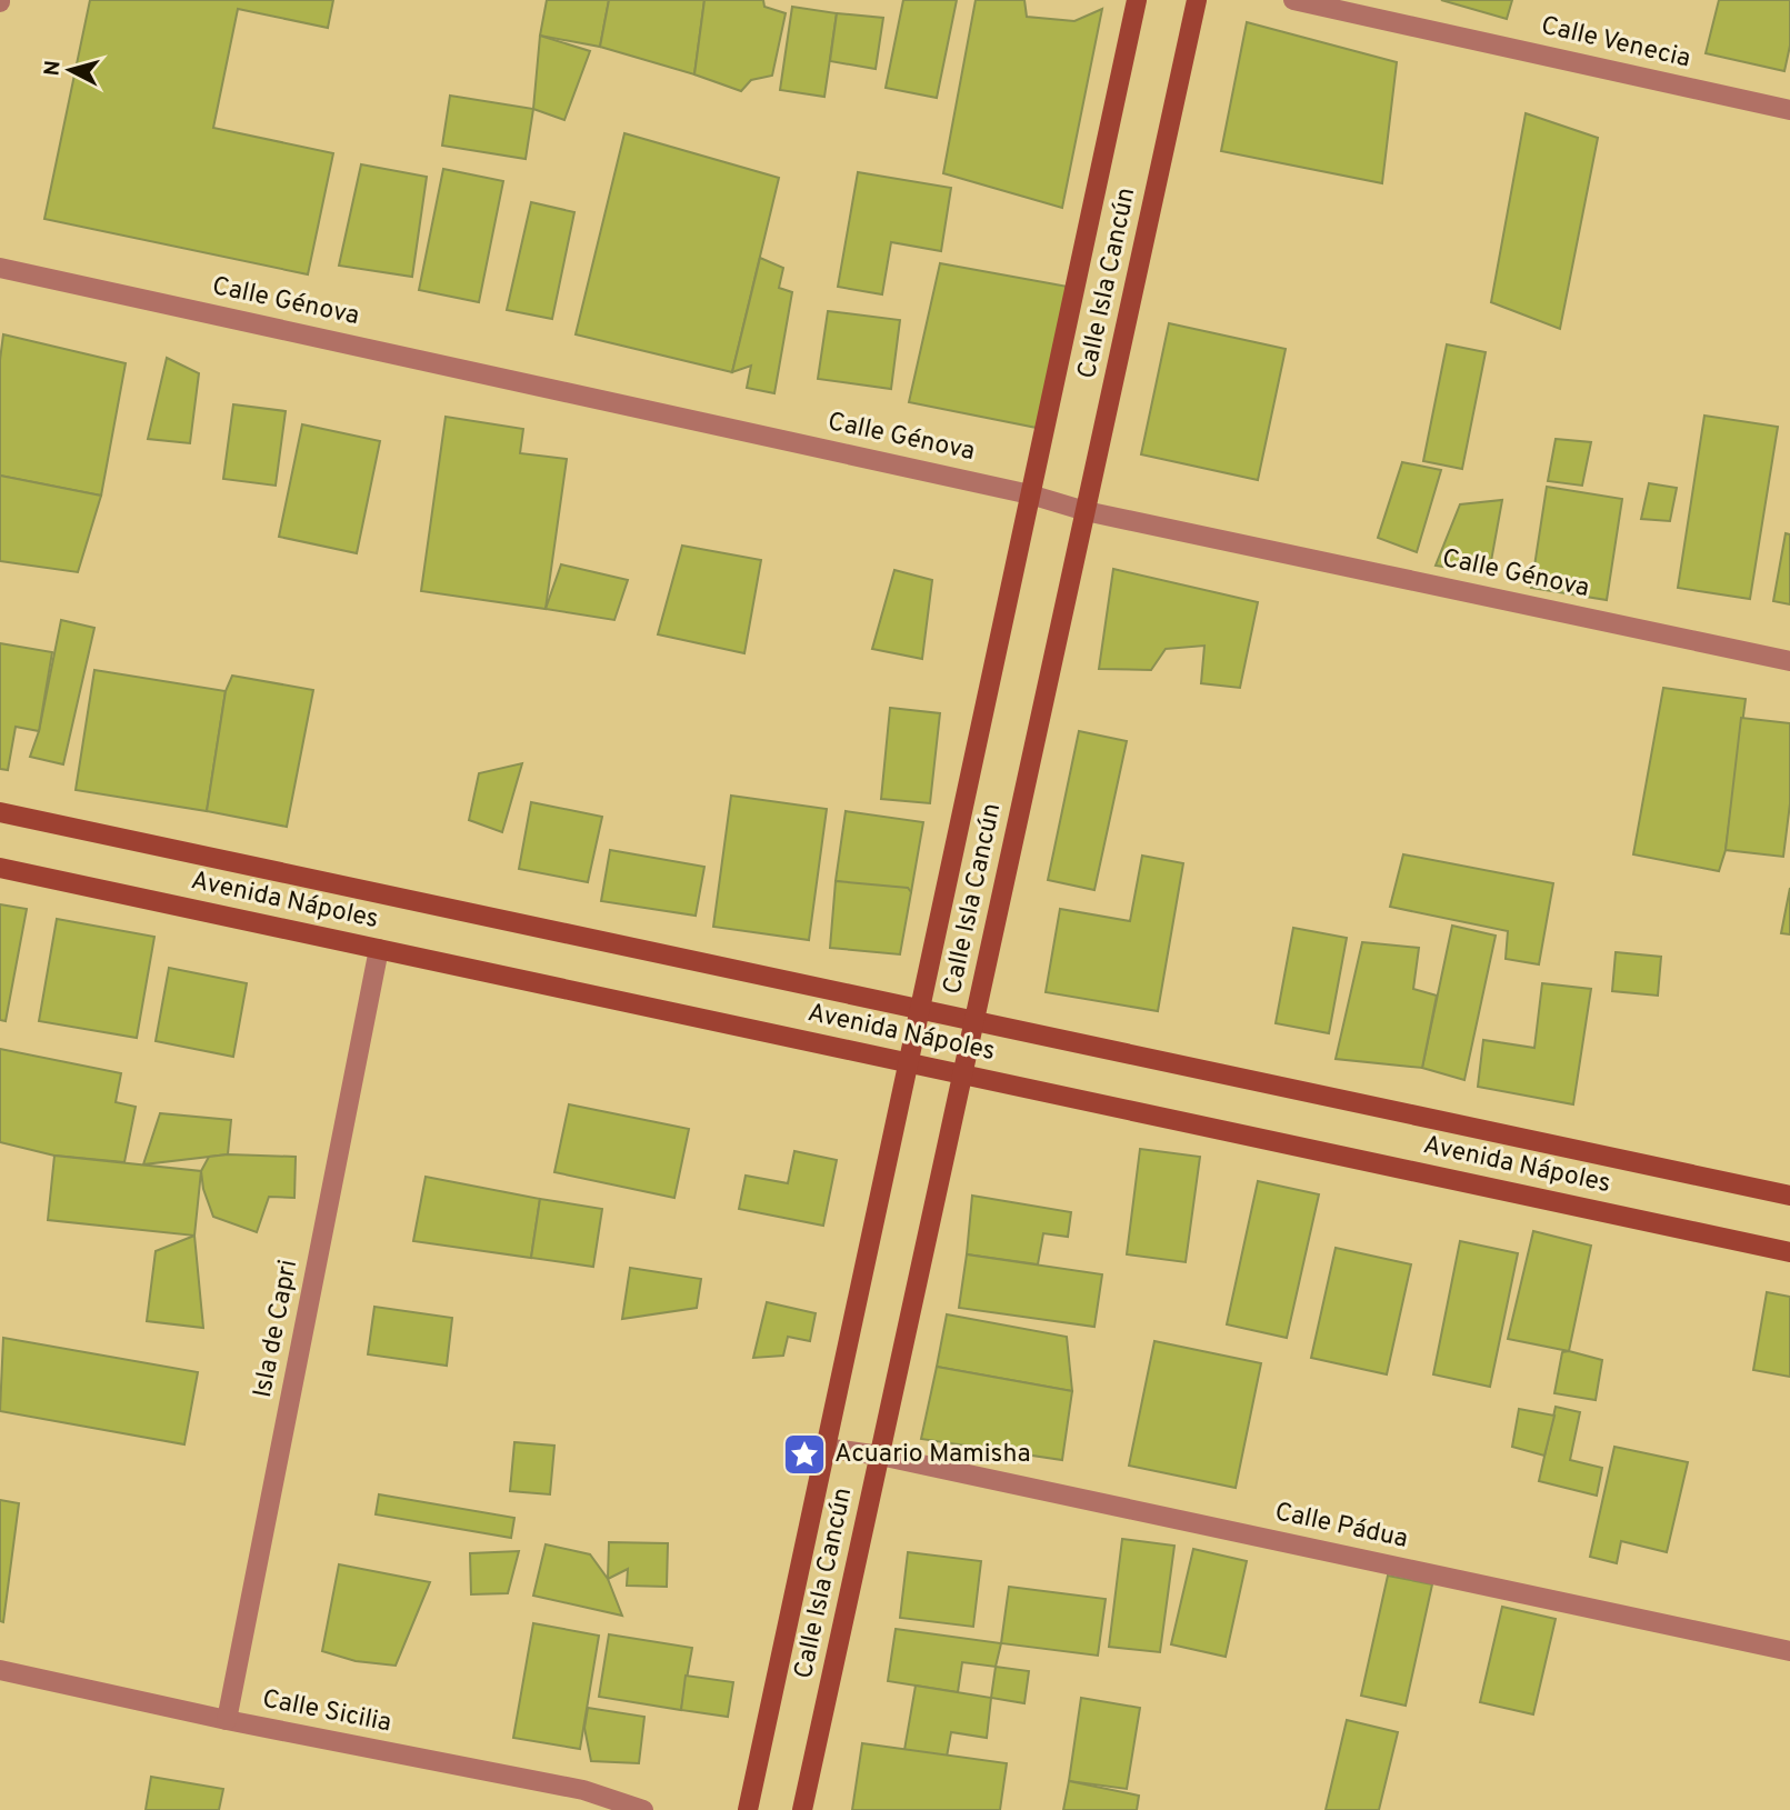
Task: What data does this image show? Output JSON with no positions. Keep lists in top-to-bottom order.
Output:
{
  "streets": {
    "street": [
      "Calle Venecia",
      "Calle Isla Cancún",
      "Calle Génova",
      "Avenida Nápoles",
      "Isla de Capri",
      "Calle Pádua",
      "Calle Sicilia"
    ]
  },
  "crossings": [
    ["Calle Isla Cancún", "Calle Génova"],
    ["Calle Isla Cancún", "Avenida Nápoles"],
    ["Calle Isla Cancún", "Calle Pádua"],
    ["Avenida Nápoles", "Isla de Capri"],
    ["Isla de Capri", "Calle Sicilia"]
  ],
  "places": {
    "place": ["Acuario Mamisha"]
  },
  "north": "left"
}
